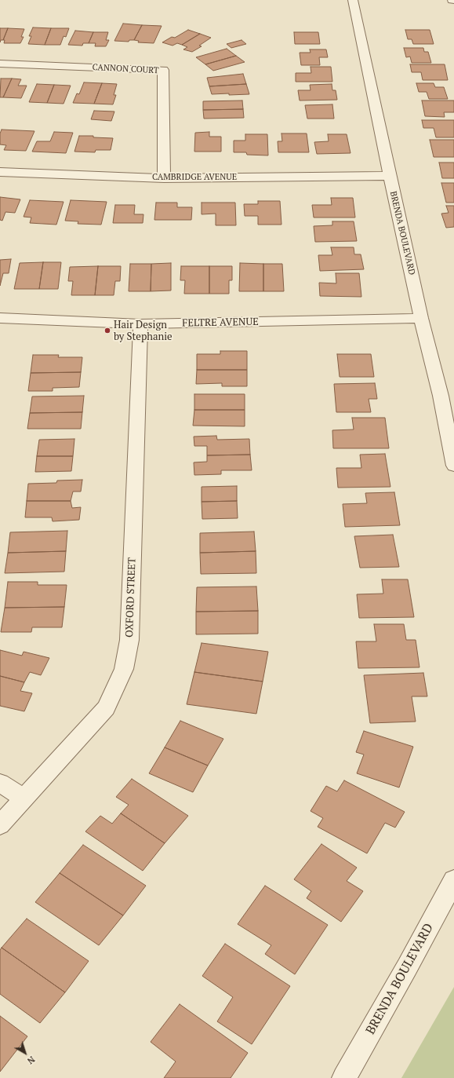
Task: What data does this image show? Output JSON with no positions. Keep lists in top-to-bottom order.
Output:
{
  "streets": {
    "street": [
      "CANNON COURT",
      "CAMBRIDGE AVENUE",
      "BRENDA BOULEVARD",
      "FELTRE AVENUE",
      "OXFORD STREET"
    ]
  },
  "crossings": [
    ["CANNON COURT", "CAMBRIDGE AVENUE"],
    ["CAMBRIDGE AVENUE", "BRENDA BOULEVARD"],
    ["BRENDA BOULEVARD", "FELTRE AVENUE"],
    ["FELTRE AVENUE", "OXFORD STREET"]
  ],
  "places": ["Hair Design by Stephanie"],
  "north": "bottom right"
}
